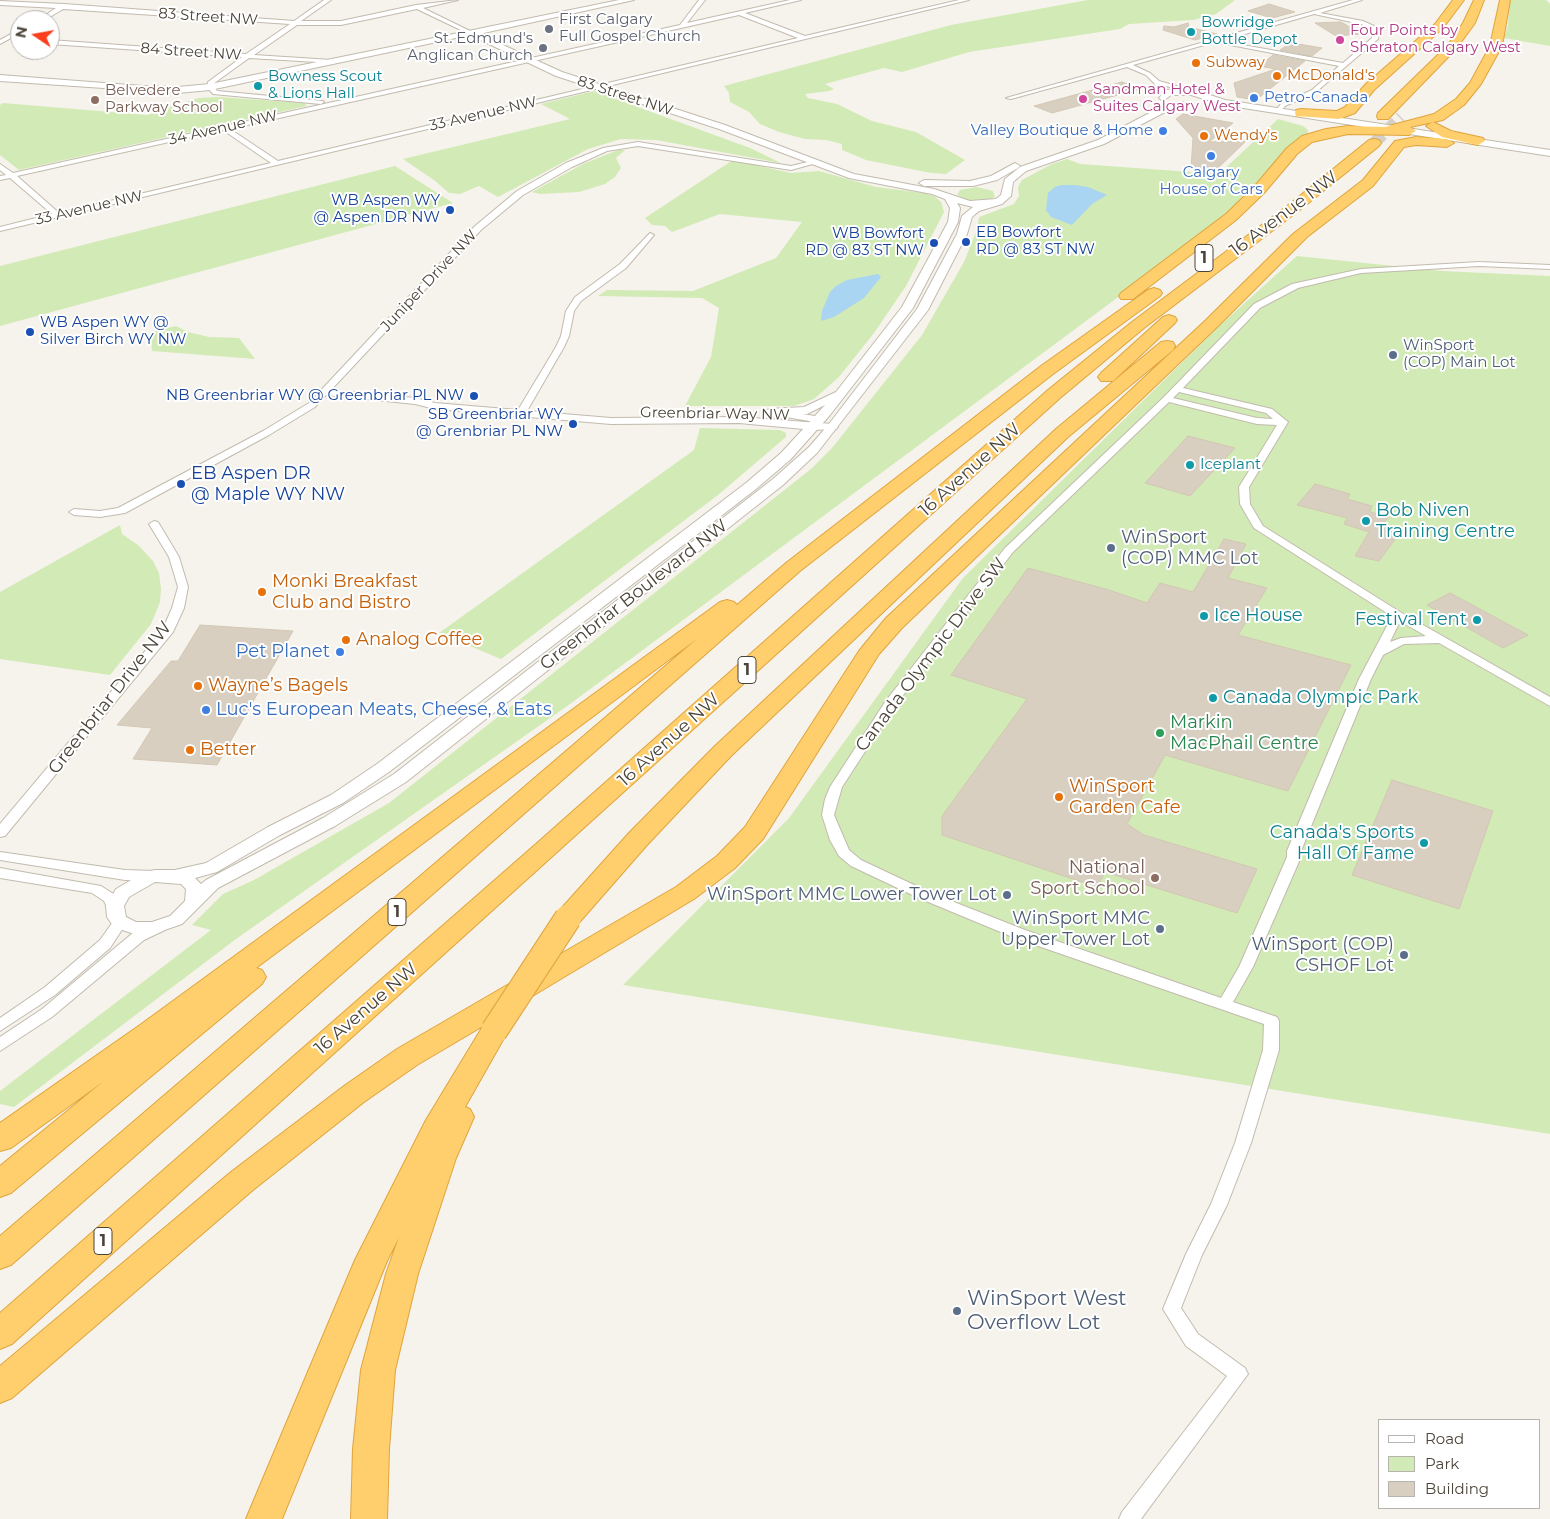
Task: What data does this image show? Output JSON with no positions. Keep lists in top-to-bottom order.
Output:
{
  "streets": {
    "highway": ["16 Avenue NW", "1"],
    "street": [
      "83 Street NW",
      "84 Street NW",
      "33 Avenue NW",
      "34 Avenue NW",
      "Juniper Drive NW",
      "Greenbriar Way NW",
      "Greenbriar Boulevard NW",
      "Canada Olympic Drive SW",
      "Greenbriar Drive NW"
    ]
  },
  "crossings": [
    ["83 Street NW", "33 Avenue NW"],
    ["83 Street NW", "34 Avenue NW"],
    ["83 Street NW", "Juniper Drive NW"],
    ["83 Street NW", "Greenbriar Boulevard NW"],
    ["Juniper Drive NW", "Greenbriar Way NW"],
    ["Greenbriar Way NW", "Greenbriar Boulevard NW"]
  ],
  "places": [
    "First Calgary Full Gospel Church",
    "Bowridge Bottle Depot",
    "Four Points by Sheraton Calgary West",
    "St. Edmund's Anglican Church",
    "Subway",
    "McDonald's",
    "Bowness Scout & Lions Hall",
    "Petro-Canada",
    "Sandman Hotel & Suites Calgary West",
    "Belvedere Parkway School",
    "Valley Boutique & Home",
    "Wendy's",
    "Calgary House of Cars",
    "WB Aspen WY @ Aspen DR NW",
    "EB Bowfort RD @ 83 ST NW",
    "WB Bowfort RD @ 83 ST NW",
    "WB Aspen WY @ Silver Birch WY NW",
    "WinSport (COP) Main Lot",
    "NB Greenbriar WY @ Greenbriar PL NW",
    "SB Greenbriar WY @ Grenbriar PL NW",
    "Iceplant",
    "EB Aspen DR @ Maple WY NW",
    "Bob Niven Training Centre",
    "WinSport (COP) MMC Lot",
    "Monki Breakfast Club and Bistro",
    "Ice House",
    "Festival Tent",
    "Analog Coffee",
    "Pet Planet",
    "Wayne’s Bagels",
    "Canada Olympic Park",
    "Luc's European Meats, Cheese, & Eats",
    "Markin MacPhail Centre",
    "Better",
    "WinSport Garden Cafe",
    "Canada's Sports Hall Of Fame",
    "National Sport School",
    "WinSport MMC Lower Tower Lot",
    "WinSport MMC Upper Tower Lot",
    "WinSport (COP) CSHOF Lot",
    "WinSport West Overflow Lot"
  ],
  "legend": ["Road", "Park", "Building"],
  "north": "left"
}
